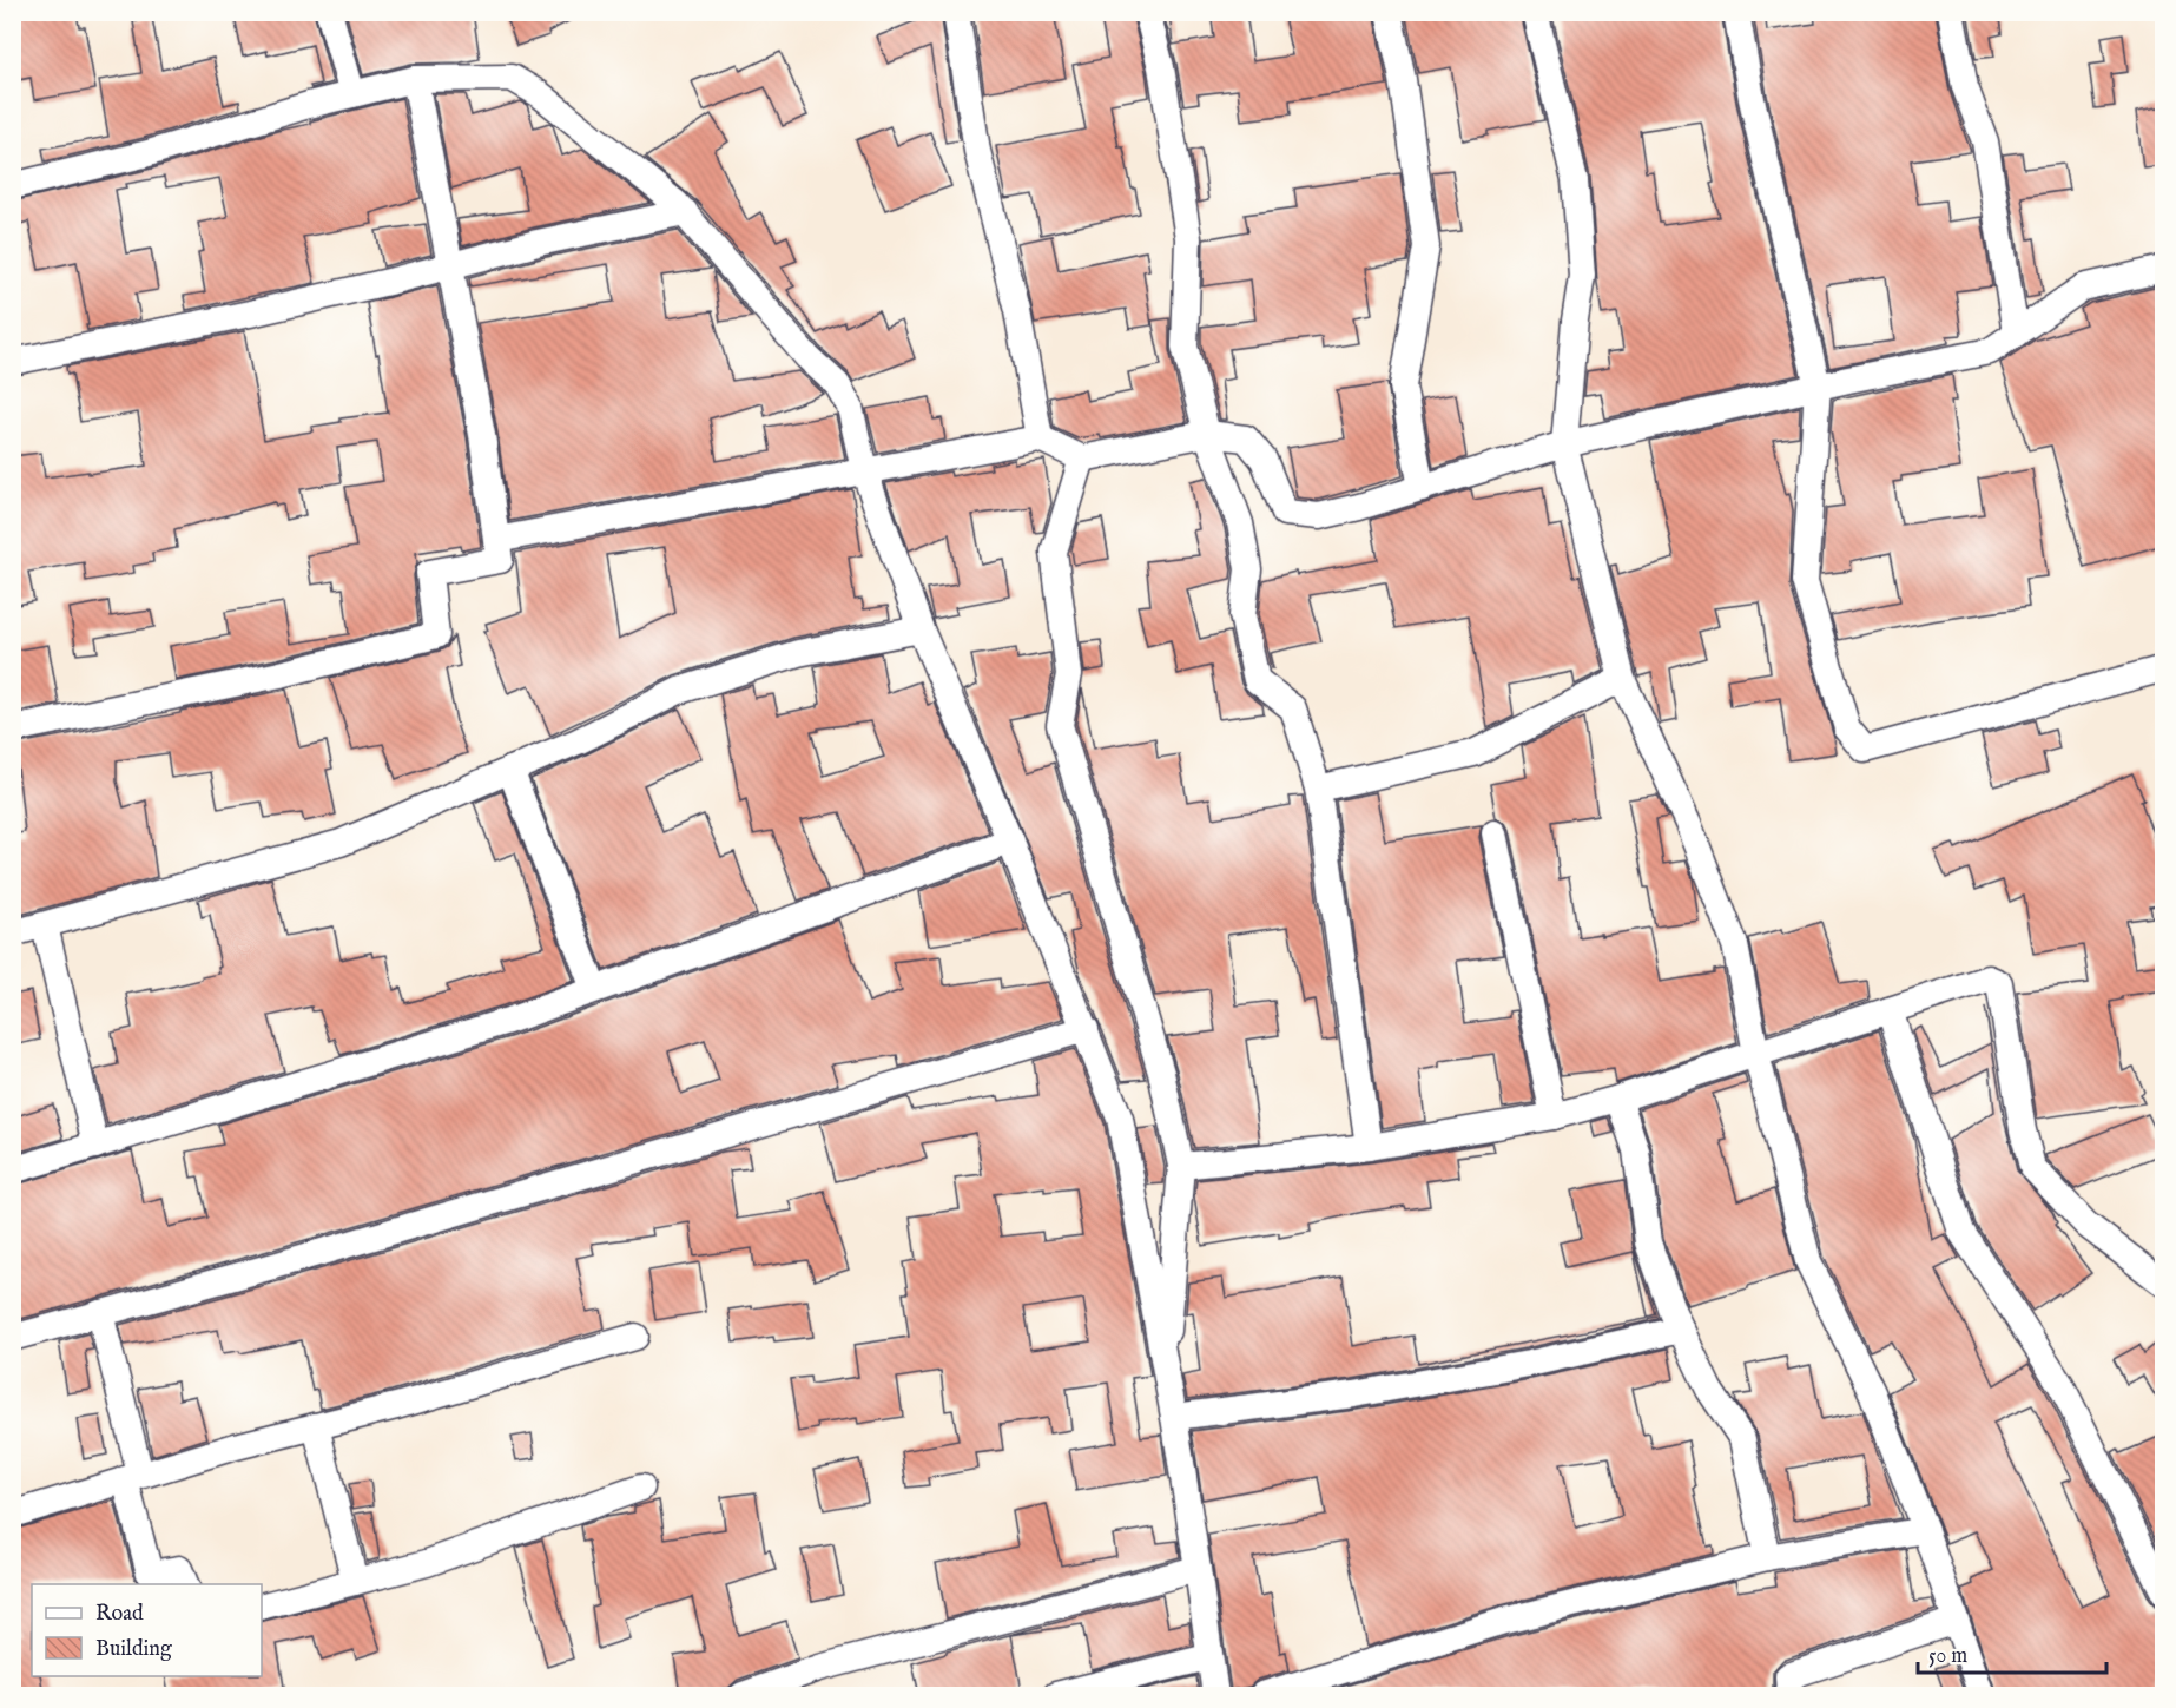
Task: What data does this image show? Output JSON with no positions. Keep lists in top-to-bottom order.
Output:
{
  "legend": ["Road", "Building"],
  "scale_bar": "50 m"
}
